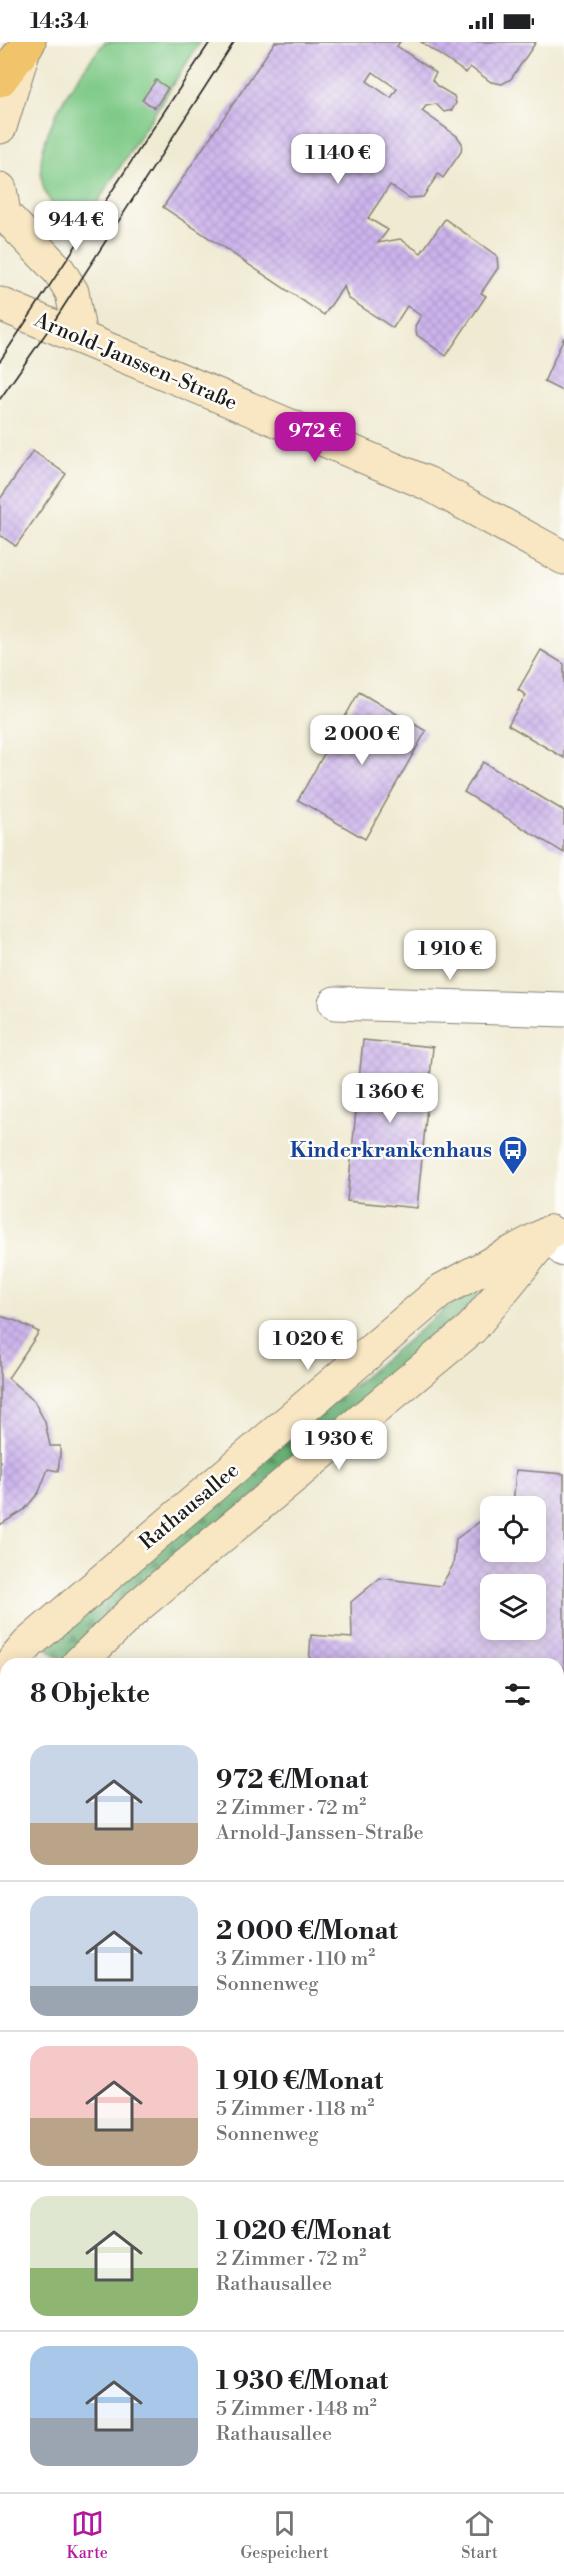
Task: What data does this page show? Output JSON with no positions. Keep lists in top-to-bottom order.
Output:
{
  "streets": {
    "street": ["Arnold-Janssen-Straße", "Rathausallee"]
  },
  "places": {
    "bus stop": ["Kinderkrankenhaus"]
  },
  "page": {
    "status": "14:34",
    "price": [
      "1 140 €",
      "944 €",
      "972 €",
      "2 000 €",
      "1 910 €",
      "1 360 €",
      "1 020 €",
      "1 930 €"
    ],
    "heading": "8 Objekte",
    "list": [
      {
        "name": "972 €/Monat",
        "note": "2 Zimmer · 72 m² · Arnold-Janssen-Straße"
      },
      {
        "name": "2 000 €/Monat",
        "note": "3 Zimmer · 110 m² · Sonnenweg"
      },
      {
        "name": "1 910 €/Monat",
        "note": "5 Zimmer · 118 m² · Sonnenweg"
      },
      {
        "name": "1 020 €/Monat",
        "note": "2 Zimmer · 72 m² · Rathausallee"
      },
      {
        "name": "1 930 €/Monat",
        "note": "5 Zimmer · 148 m² · Rathausallee"
      }
    ],
    "tabs": ["Karte", "Gespeichert", "Start"]
  }
}
